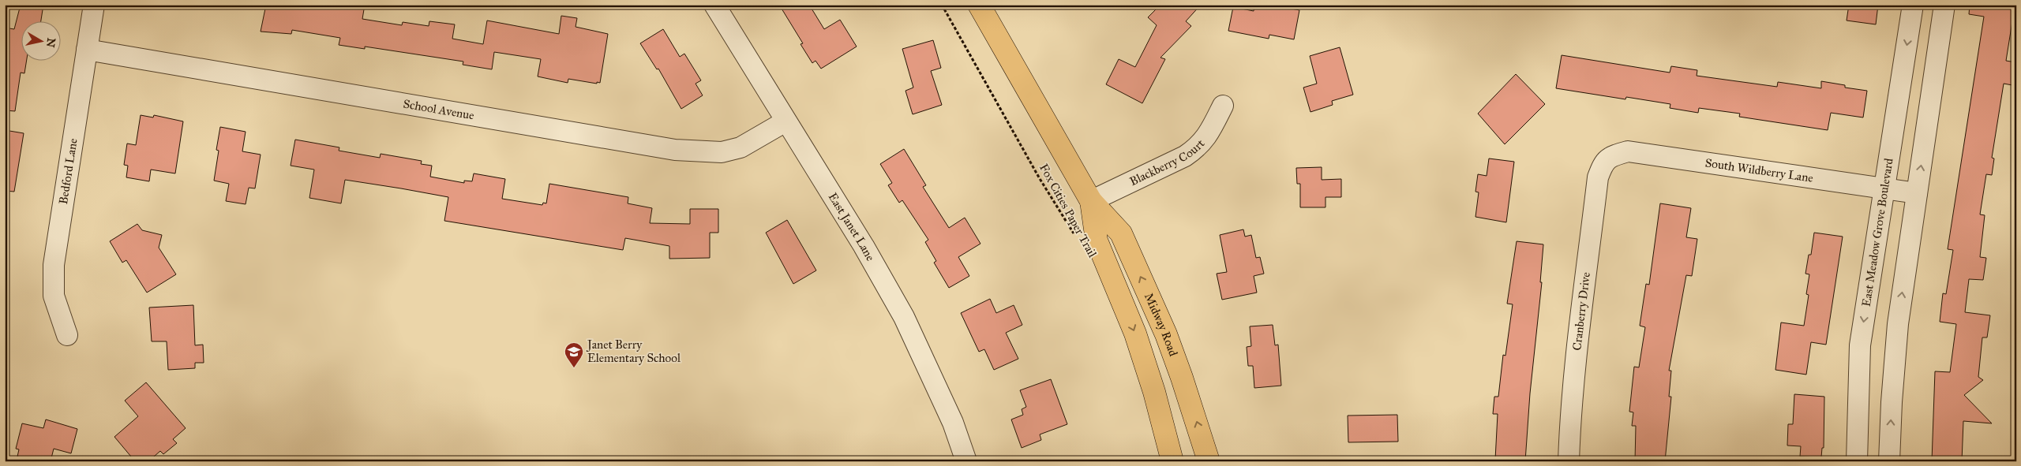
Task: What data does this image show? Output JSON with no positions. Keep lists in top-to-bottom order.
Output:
{
  "streets": {
    "main road": ["Midway Road"],
    "street": [
      "School Avenue",
      "Blackberry Court",
      "South Wildberry Lane",
      "Bedford Lane",
      "East Janet Lane",
      "East Meadow Grove Boulevard",
      "Cranberry Drive"
    ],
    "path": ["Fox Cities Paper Trail"]
  },
  "crossings": [
    ["School Avenue", "Bedford Lane"],
    ["School Avenue", "East Janet Lane"],
    ["Blackberry Court", "Midway Road"],
    ["South Wildberry Lane", "East Meadow Grove Boulevard"],
    ["South Wildberry Lane", "Cranberry Drive"]
  ],
  "places": {
    "school or university": ["Janet Berry Elementary School"]
  },
  "north": "right"
}
